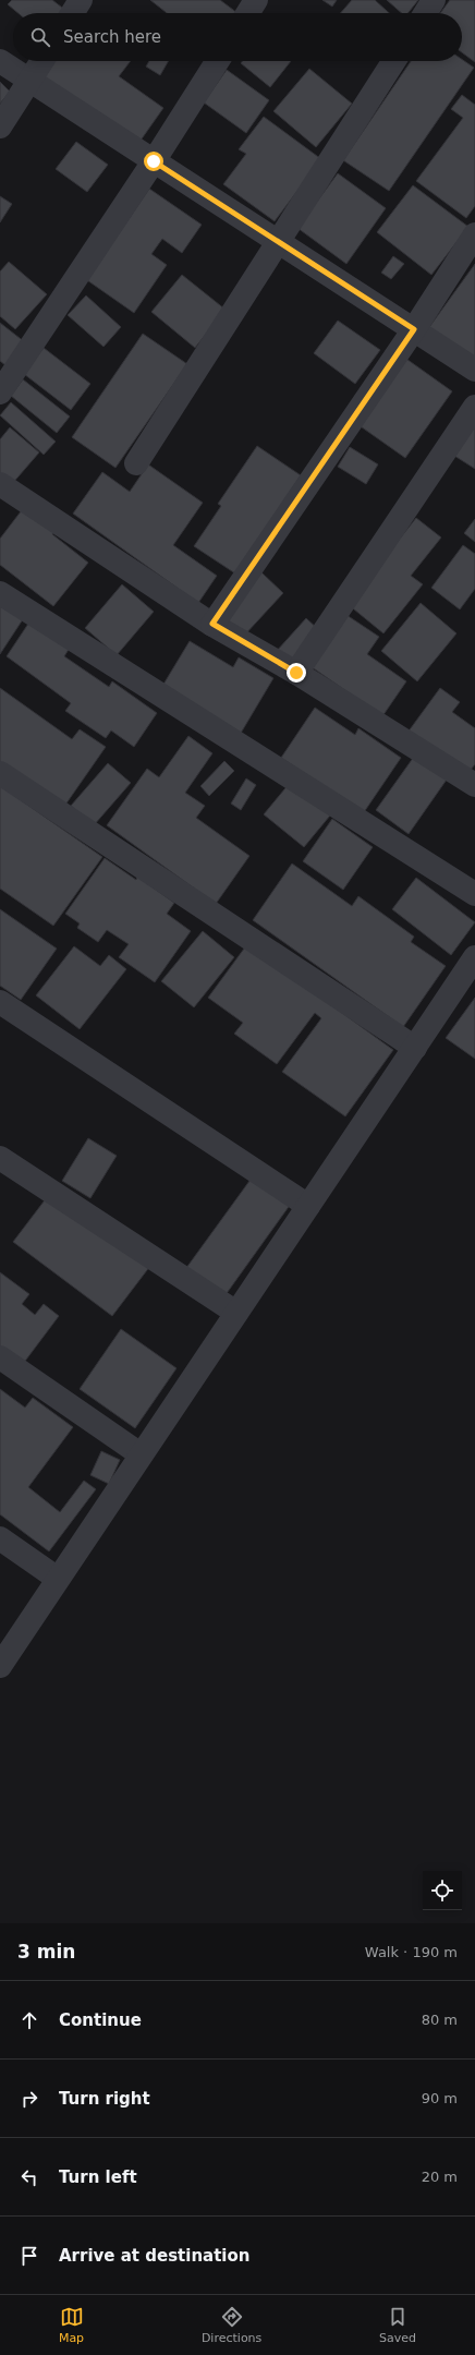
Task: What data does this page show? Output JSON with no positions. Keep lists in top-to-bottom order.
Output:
{
  "page": {
    "search": "Search here",
    "heading": ["3 min", "Walk · 190 m"],
    "list": [
      ["Continue", "80 m"],
      ["Turn right", "90 m"],
      ["Turn left", "20 m"],
      "Arrive at destination"
    ],
    "nav": ["Map", "Directions", "Saved"]
  }
}
